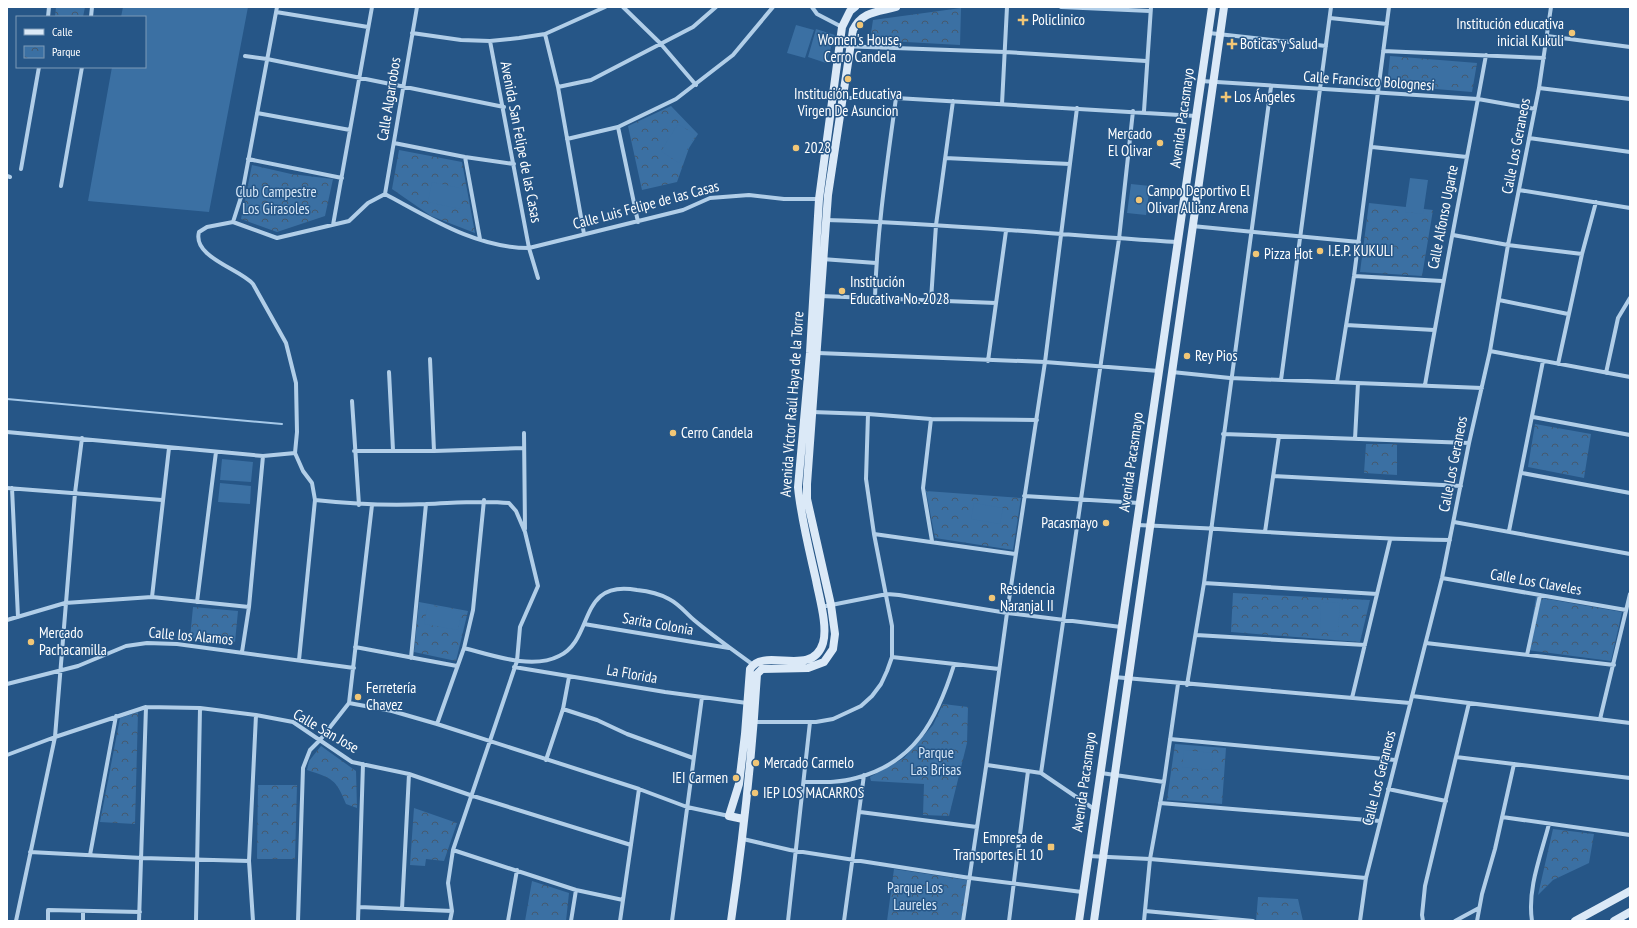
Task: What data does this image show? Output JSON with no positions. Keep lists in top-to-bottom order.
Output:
{
  "streets": {
    "street": [
      "Calle Francisco Bolognesi",
      "Calle Algarrobos",
      "Avenida Pacasmayo",
      "Avenida San Felipe de las Casas",
      "Calle Los Geraneos",
      "Calle Luis Felipe de las Casas",
      "Calle Alfonso Ugarte",
      "Avenida Víctor Raúl Haya de la Torre",
      "Calle Los Claveles",
      "Sarita Colonia",
      "Calle los Alamos",
      "La Florida",
      "Calle San Jose"
    ]
  },
  "crossings": [
    ["Calle Francisco Bolognesi", "Avenida Pacasmayo"],
    ["Calle Francisco Bolognesi", "Calle Los Geraneos"],
    ["Calle Francisco Bolognesi", "Calle Alfonso Ugarte"],
    ["Calle Algarrobos", "Calle Luis Felipe de las Casas"],
    ["Avenida San Felipe de las Casas", "Calle Luis Felipe de las Casas"],
    ["Calle Los Geraneos", "Calle Los Claveles"]
  ],
  "parks": ["Club Campestre Los Girasoles", "Parque Las Brisas", "Parque Los Laureles"],
  "places": {
    "health": ["Policlinico", "Boticas y Salud", "Los Ángeles"],
    "other": [
      "Women's House, Cerro Candela",
      "Institución educativa inicial Kukuli",
      "Institución Educativa Virgen De Asuncion",
      "Mercado El Olivar",
      "2028",
      "Campo Deportivo El Olivar Allianz Arena",
      "I.E.P. KUKULI",
      "Pizza Hot",
      "Institución Educativa No. 2028",
      "Rey Pios",
      "Cerro Candela",
      "Pacasmayo",
      "Residencia Naranjal II",
      "Mercado Pachacamilla",
      "Ferretería Chavez",
      "Mercado Carmelo",
      "IEI Carmen",
      "IEP LOS MACARROS"
    ],
    "transit": ["Empresa de Transportes El 10"]
  },
  "legend": ["Calle", "Parque"]
}
